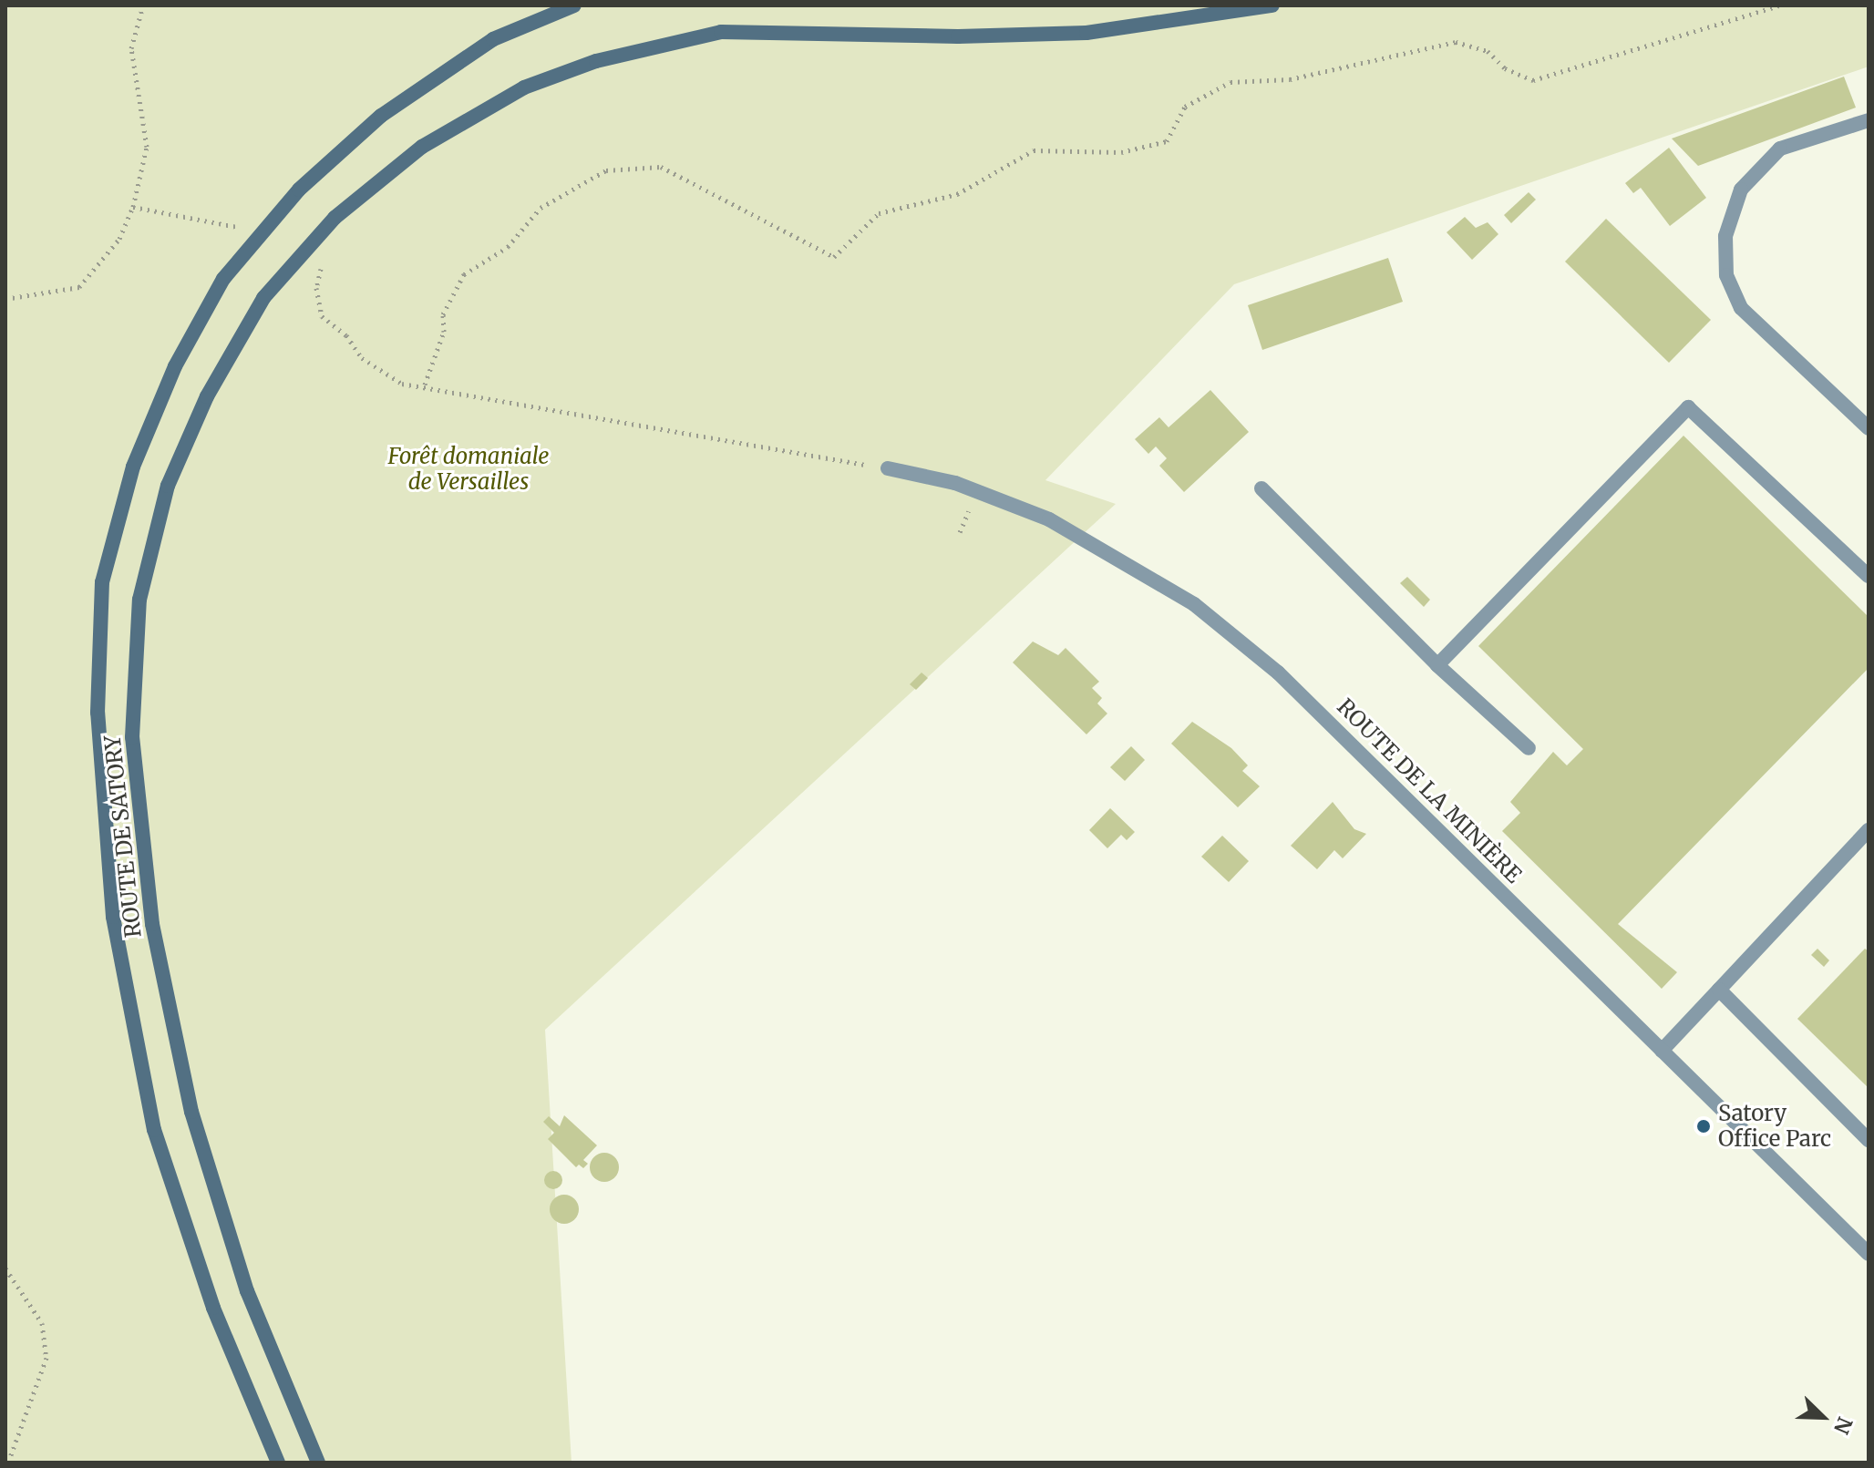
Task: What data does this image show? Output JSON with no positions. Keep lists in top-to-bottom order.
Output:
{
  "streets": {
    "main road": ["ROUTE DE SATORY"],
    "street": ["ROUTE DE LA MINIÈRE"]
  },
  "parks": ["Forêt domaniale de Versailles"],
  "places": ["Satory Office Parc"],
  "north": "bottom right"
}
